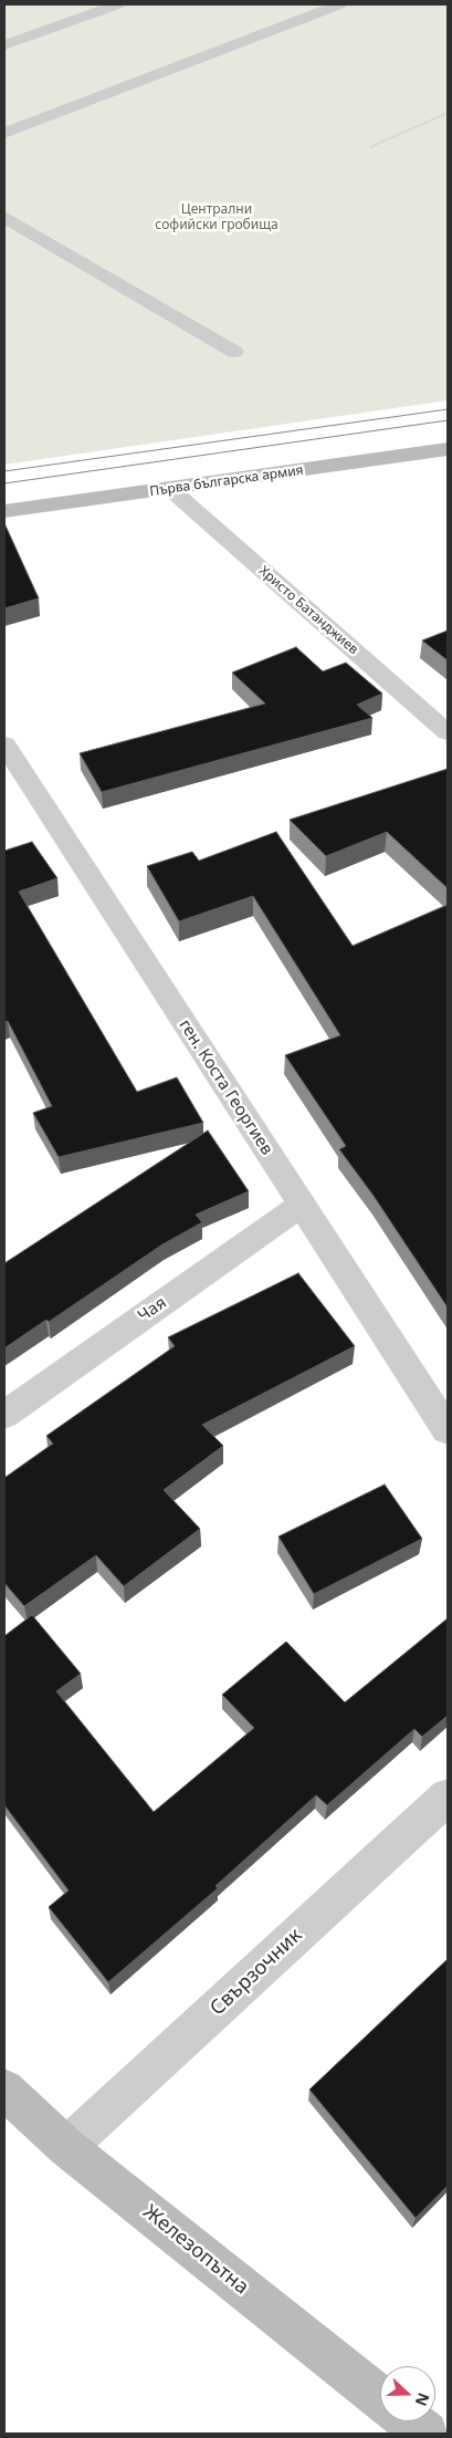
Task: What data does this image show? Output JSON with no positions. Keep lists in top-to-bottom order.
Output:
{
  "streets": {
    "street": [
      "Първа българска армия",
      "Христо Батанджиев",
      "ген. Коста Георгиев",
      "Чая",
      "Свързочник",
      "Железопътна"
    ]
  },
  "crossings": [
    ["Първа българска армия", "Христо Батанджиев"],
    ["ген. Коста Георгиев", "Чая"],
    ["Свързочник", "Железопътна"]
  ],
  "parks": ["Централни софийски гробища"],
  "north": "right"
}
